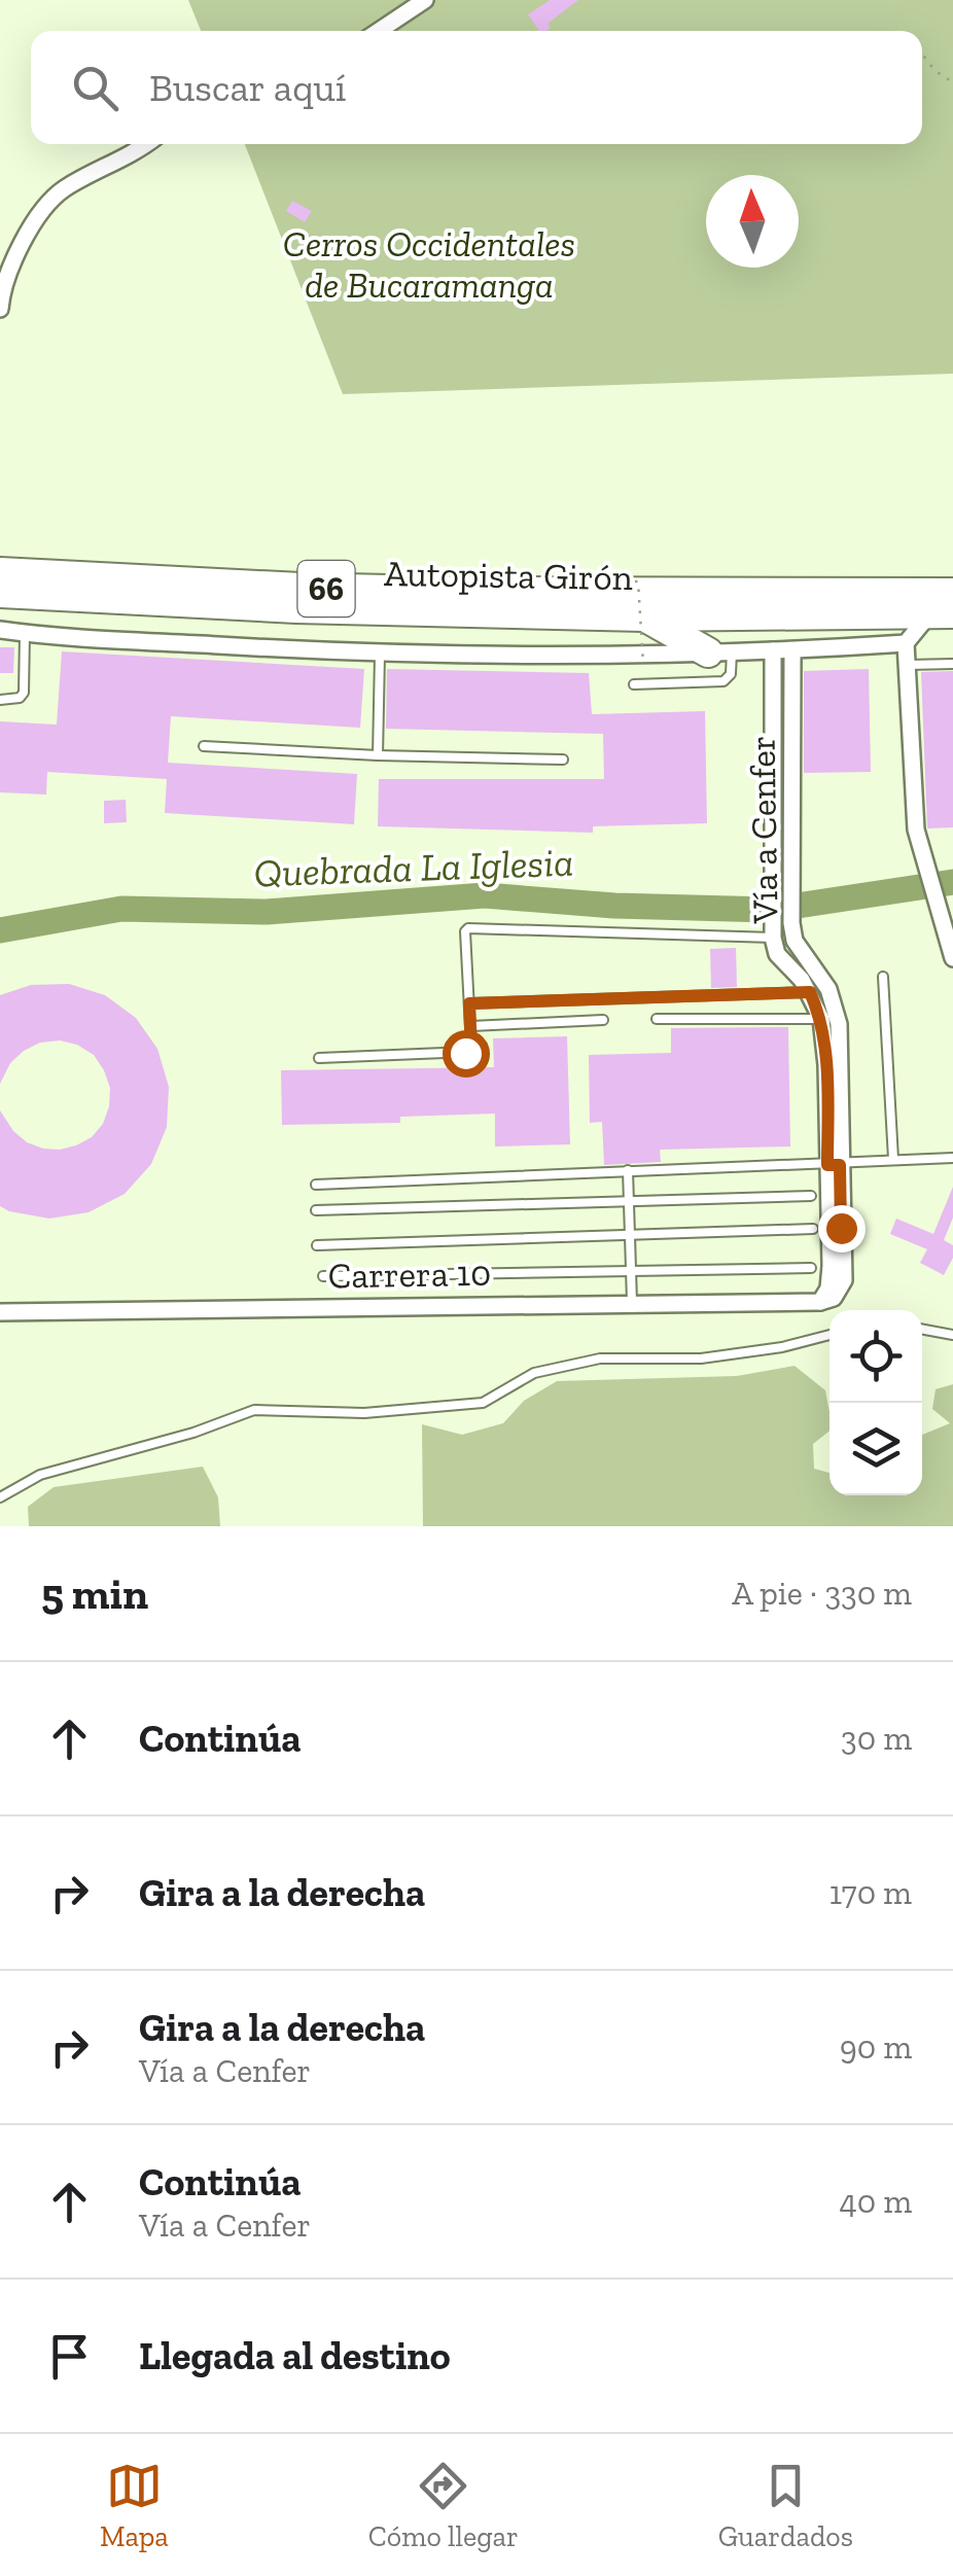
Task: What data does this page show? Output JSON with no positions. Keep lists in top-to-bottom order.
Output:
{
  "streets": {
    "highway": ["Autopista Girón", "66"],
    "street": ["Vía a Cenfer", "Carrera 10"]
  },
  "crossings": [
    ["Vía a Cenfer", "Carrera 10"]
  ],
  "water": ["Quebrada La Iglesia"],
  "parks": ["Cerros Occidentales de Bucaramanga"],
  "north": "top",
  "page": {
    "search": "Buscar aquí",
    "heading": ["5 min", "A pie · 330 m"],
    "list": [
      ["Continúa", "30 m"],
      ["Gira a la derecha", "170 m"],
      ["Gira a la derecha", "Vía a Cenfer", "90 m"],
      ["Continúa", "Vía a Cenfer", "40 m"],
      "Llegada al destino"
    ],
    "nav": ["Mapa", "Cómo llegar", "Guardados"]
  }
}
